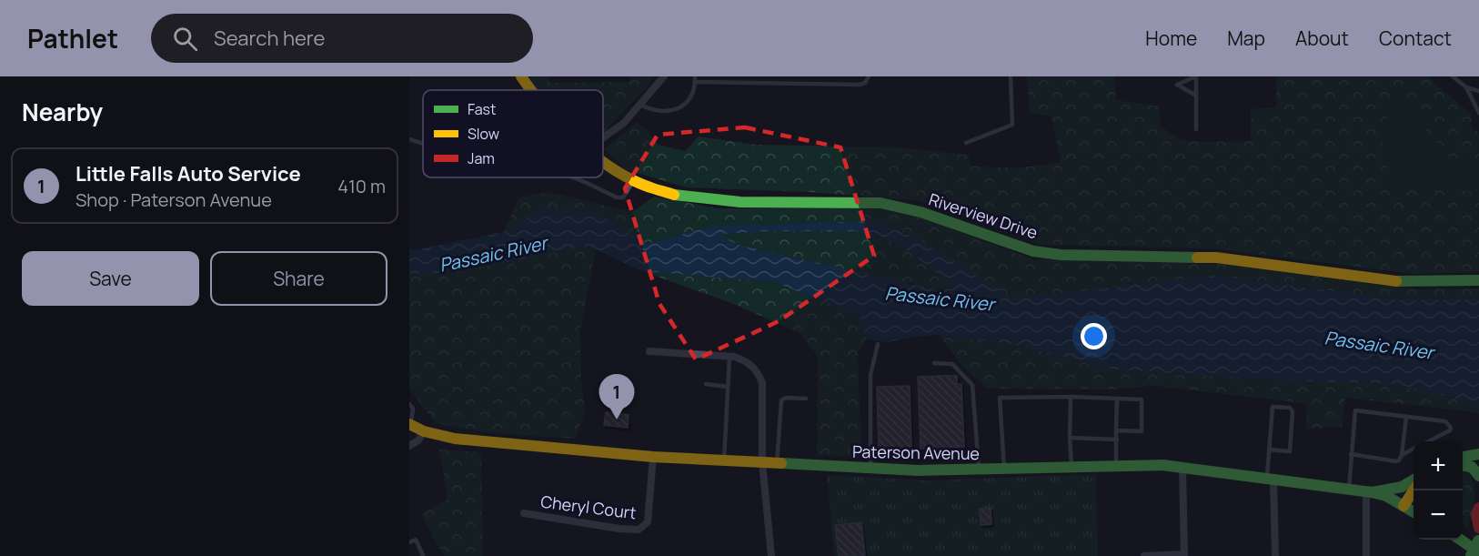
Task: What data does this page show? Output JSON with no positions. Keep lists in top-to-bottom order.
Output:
{
  "streets": {
    "main road": ["Riverview Drive", "Paterson Avenue"],
    "street": ["Cheryl Court"]
  },
  "crossings": [
    ["Paterson Avenue", "Cheryl Court"]
  ],
  "water": ["Passaic River"],
  "legend": ["Fast", "Slow", "Jam"],
  "page": {
    "header": "Pathlet",
    "search": "Search here",
    "nav": [
      "Home",
      "Map",
      "About",
      "Contact"
    ],
    "heading": "Nearby",
    "list": [
      {
        "mark": "1",
        "name": "Little Falls Auto Service",
        "note": "Shop · Paterson Avenue",
        "value": "410 m"
      }
    ],
    "buttons": ["Save", "Share"],
    "pins": "1",
    "map_buttons": ["+", "−"]
  }
}
